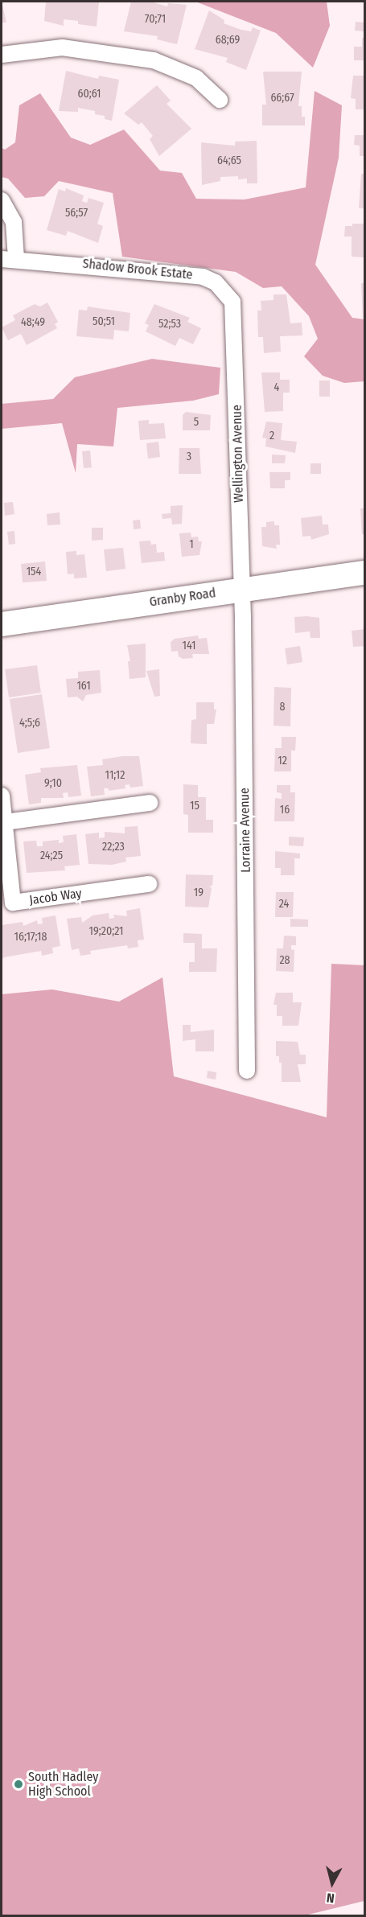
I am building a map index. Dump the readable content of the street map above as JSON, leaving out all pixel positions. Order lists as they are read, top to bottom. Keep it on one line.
{"streets":{"main road":["Granby Road"],"street":["Shadow Brook Estate","Wellington Avenue","Lorraine Avenue","Jacob Way"]},"crossings":[["Shadow Brook Estate","Wellington Avenue"],["Wellington Avenue","Granby Road"],["Wellington Avenue","Lorraine Avenue"],["Granby Road","Lorraine Avenue"]],"places":["South Hadley High School"],"house_numbers":["70;71","68;69","60;61","66;67","64;65","56;57","50;51","48;49","52;53","4","5","2","3","1","154","141","161","8","4;5;6","12","11;12","9;10","15","16","22;23","24;25","19","24","19;20;21","16;17;18","28"],"north":"bottom"}
